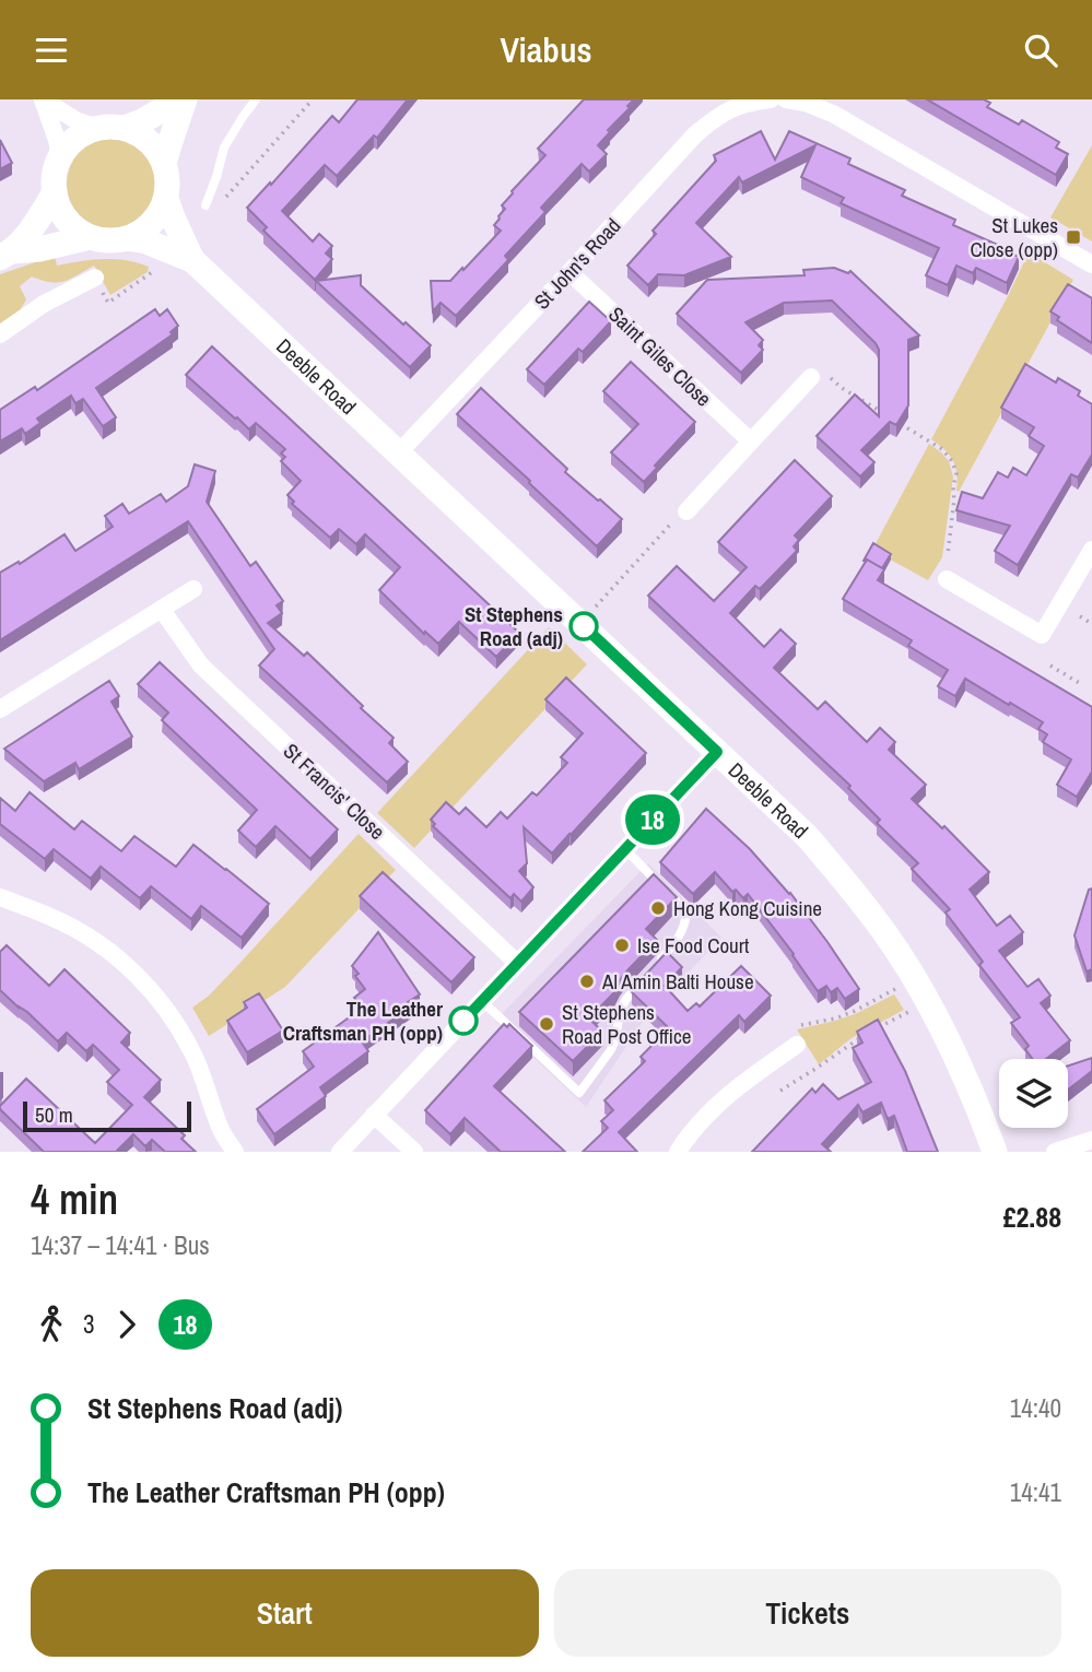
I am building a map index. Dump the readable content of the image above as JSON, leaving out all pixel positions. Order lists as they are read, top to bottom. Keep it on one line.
{"streets":{"street":["St John's Road","Saint Giles Close","Deeble Road","St Francis' Close"]},"crossings":[["St John's Road","Saint Giles Close"],["St John's Road","Deeble Road"]],"places":{"transit":["St Lukes Close (opp)"],"other":["St Stephens Road (adj)","Hong Kong Cuisine","Ise Food Court","Al Amin Balti House","The Leather Craftsman PH (opp)","St Stephens Road Post Office"]},"lines":["bus line 18"],"scale_bar":"50 m","page":{"header":"Viabus","on_map":"18","scale":"50 m","heading":["4 min","14:37 – 14:41 · Bus","£2.88"],"legs":["3","18"],"list":[{"name":"St Stephens Road (adj)","value":"14:40"},{"name":"The Leather Craftsman PH (opp)","value":"14:41"}],"buttons":["Start","Tickets"]}}
